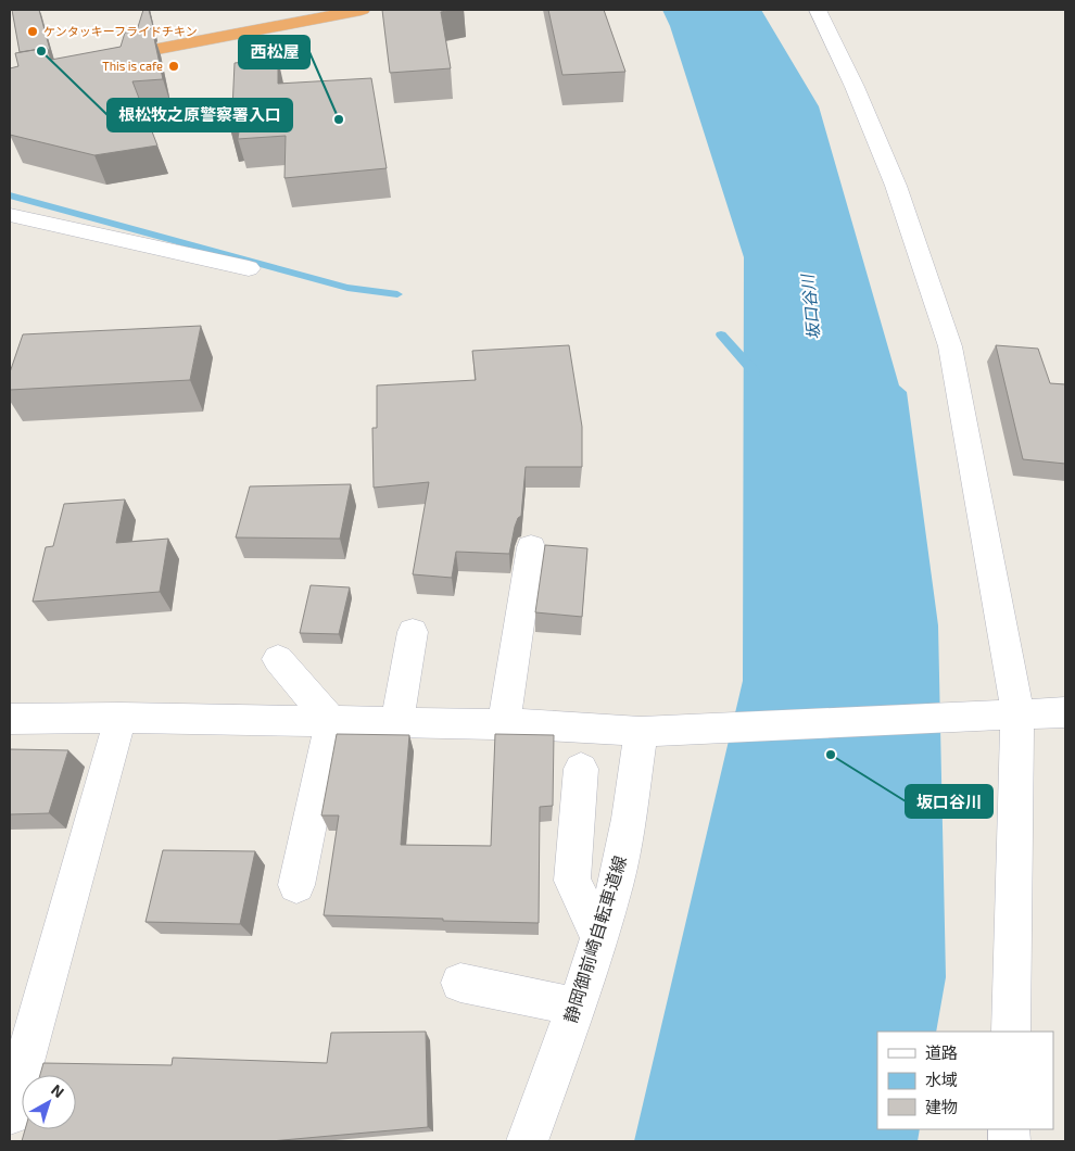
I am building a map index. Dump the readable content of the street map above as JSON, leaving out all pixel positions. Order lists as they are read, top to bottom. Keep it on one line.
{"streets":{"street":["静岡御前崎自転車道線"]},"water":["坂口谷川"],"places":["ケンタッキーフライドチキン","根松牧之原警察署入口","This is cafe","西松屋","坂口谷川"],"legend":["道路","水域","建物"],"north":"top right"}
